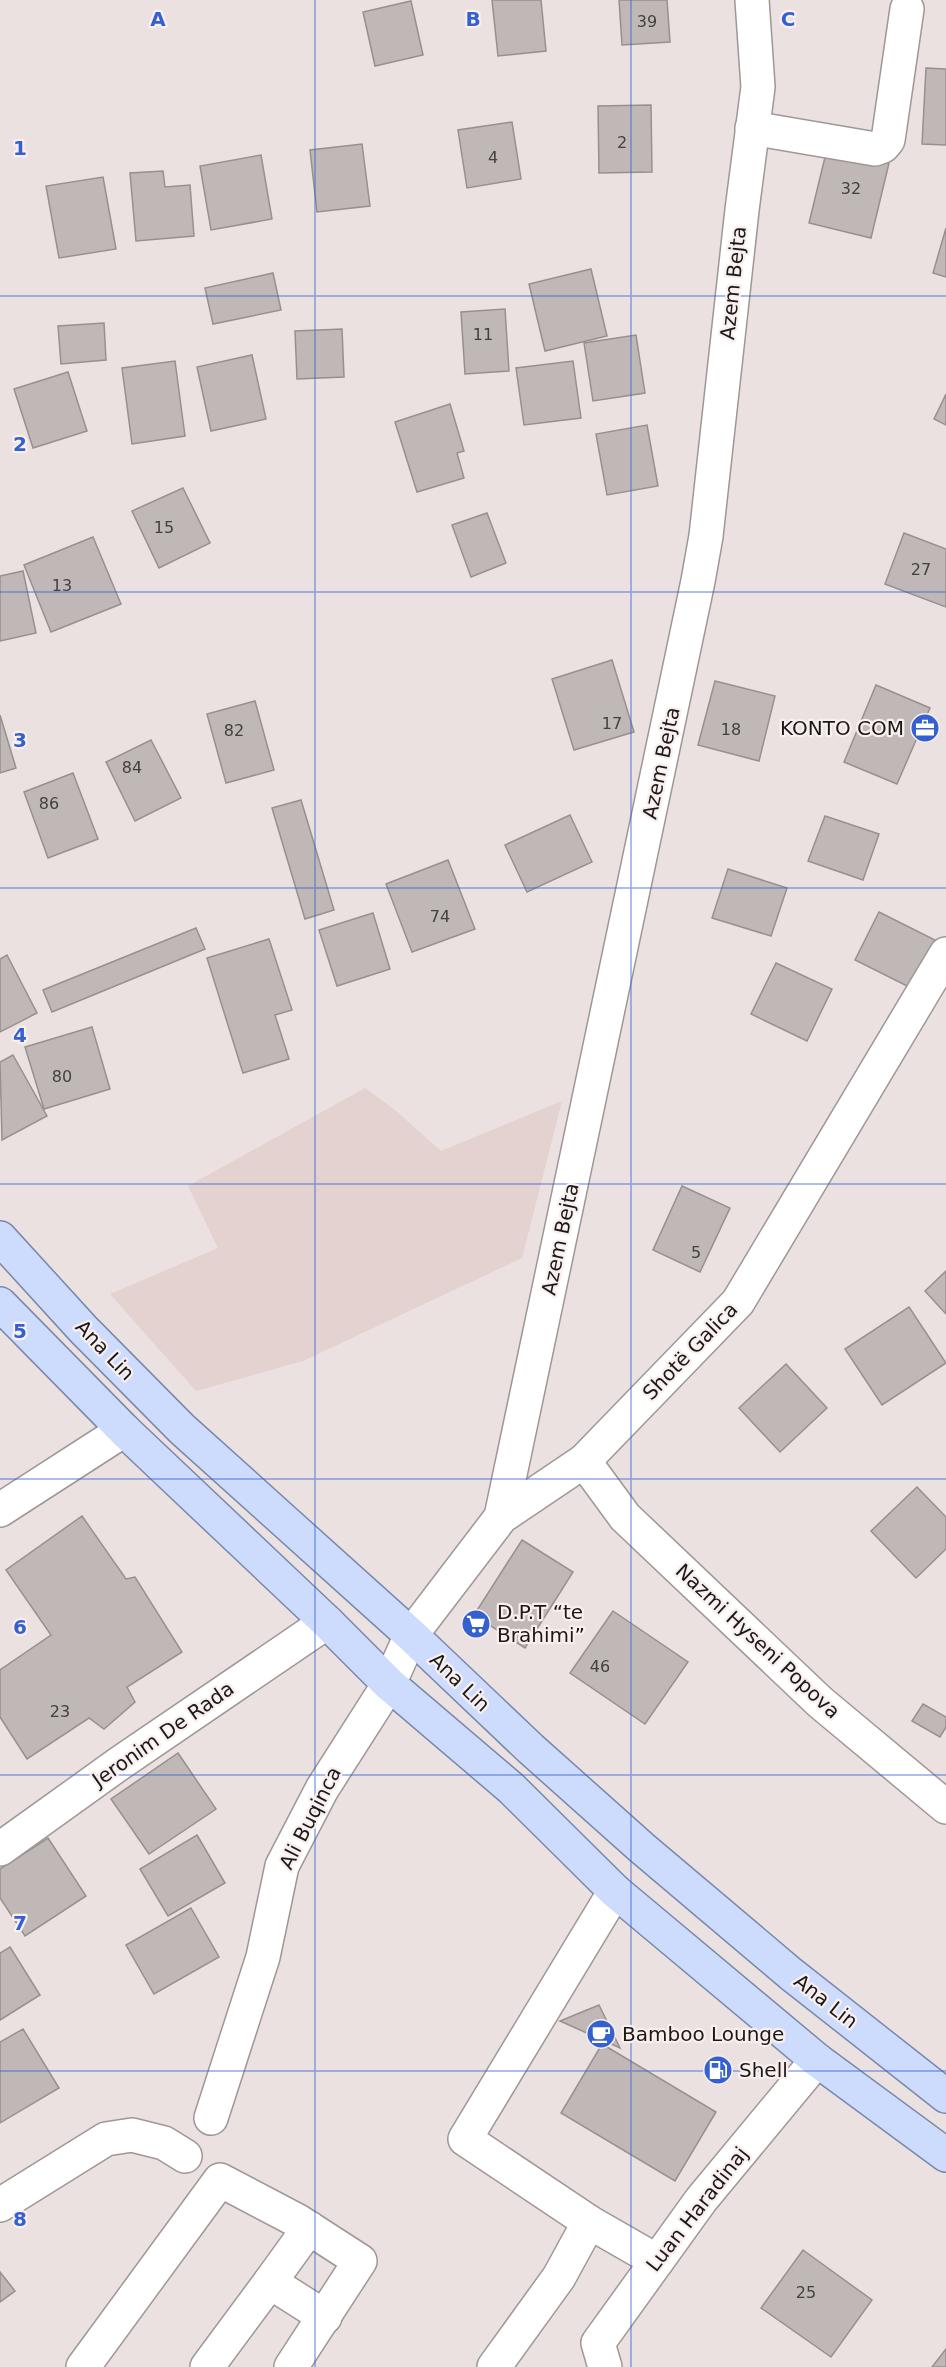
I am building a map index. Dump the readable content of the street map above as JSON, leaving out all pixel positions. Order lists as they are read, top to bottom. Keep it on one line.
{"streets":{"main road":["Ana Lin"],"street":["Azem Bejta","Shotë Galica","Nazmi Hyseni Popova","Jeronim De Rada","Ali Buqinca","Luan Haradinaj"]},"crossings":[["Azem Bejta","Shotë Galica"],["Ana Lin","Shotë Galica"],["Ana Lin","Ali Buqinca"],["Shotë Galica","Nazmi Hyseni Popova"],["Shotë Galica","Ali Buqinca"]],"places":{"office":["KONTO COM"],"supermarket":["D.P.T “te Brahimi”"],"cafe":["Bamboo Lounge"],"fuel station":["Shell"]},"house_numbers":["39","2","4","32","11","15","27","13","17","18","82","84","86","74","80","5","46","23","25"],"grid":{"columns":["A","B","C"],"rows":["1","2","3","4","5","6","7","8"]}}
